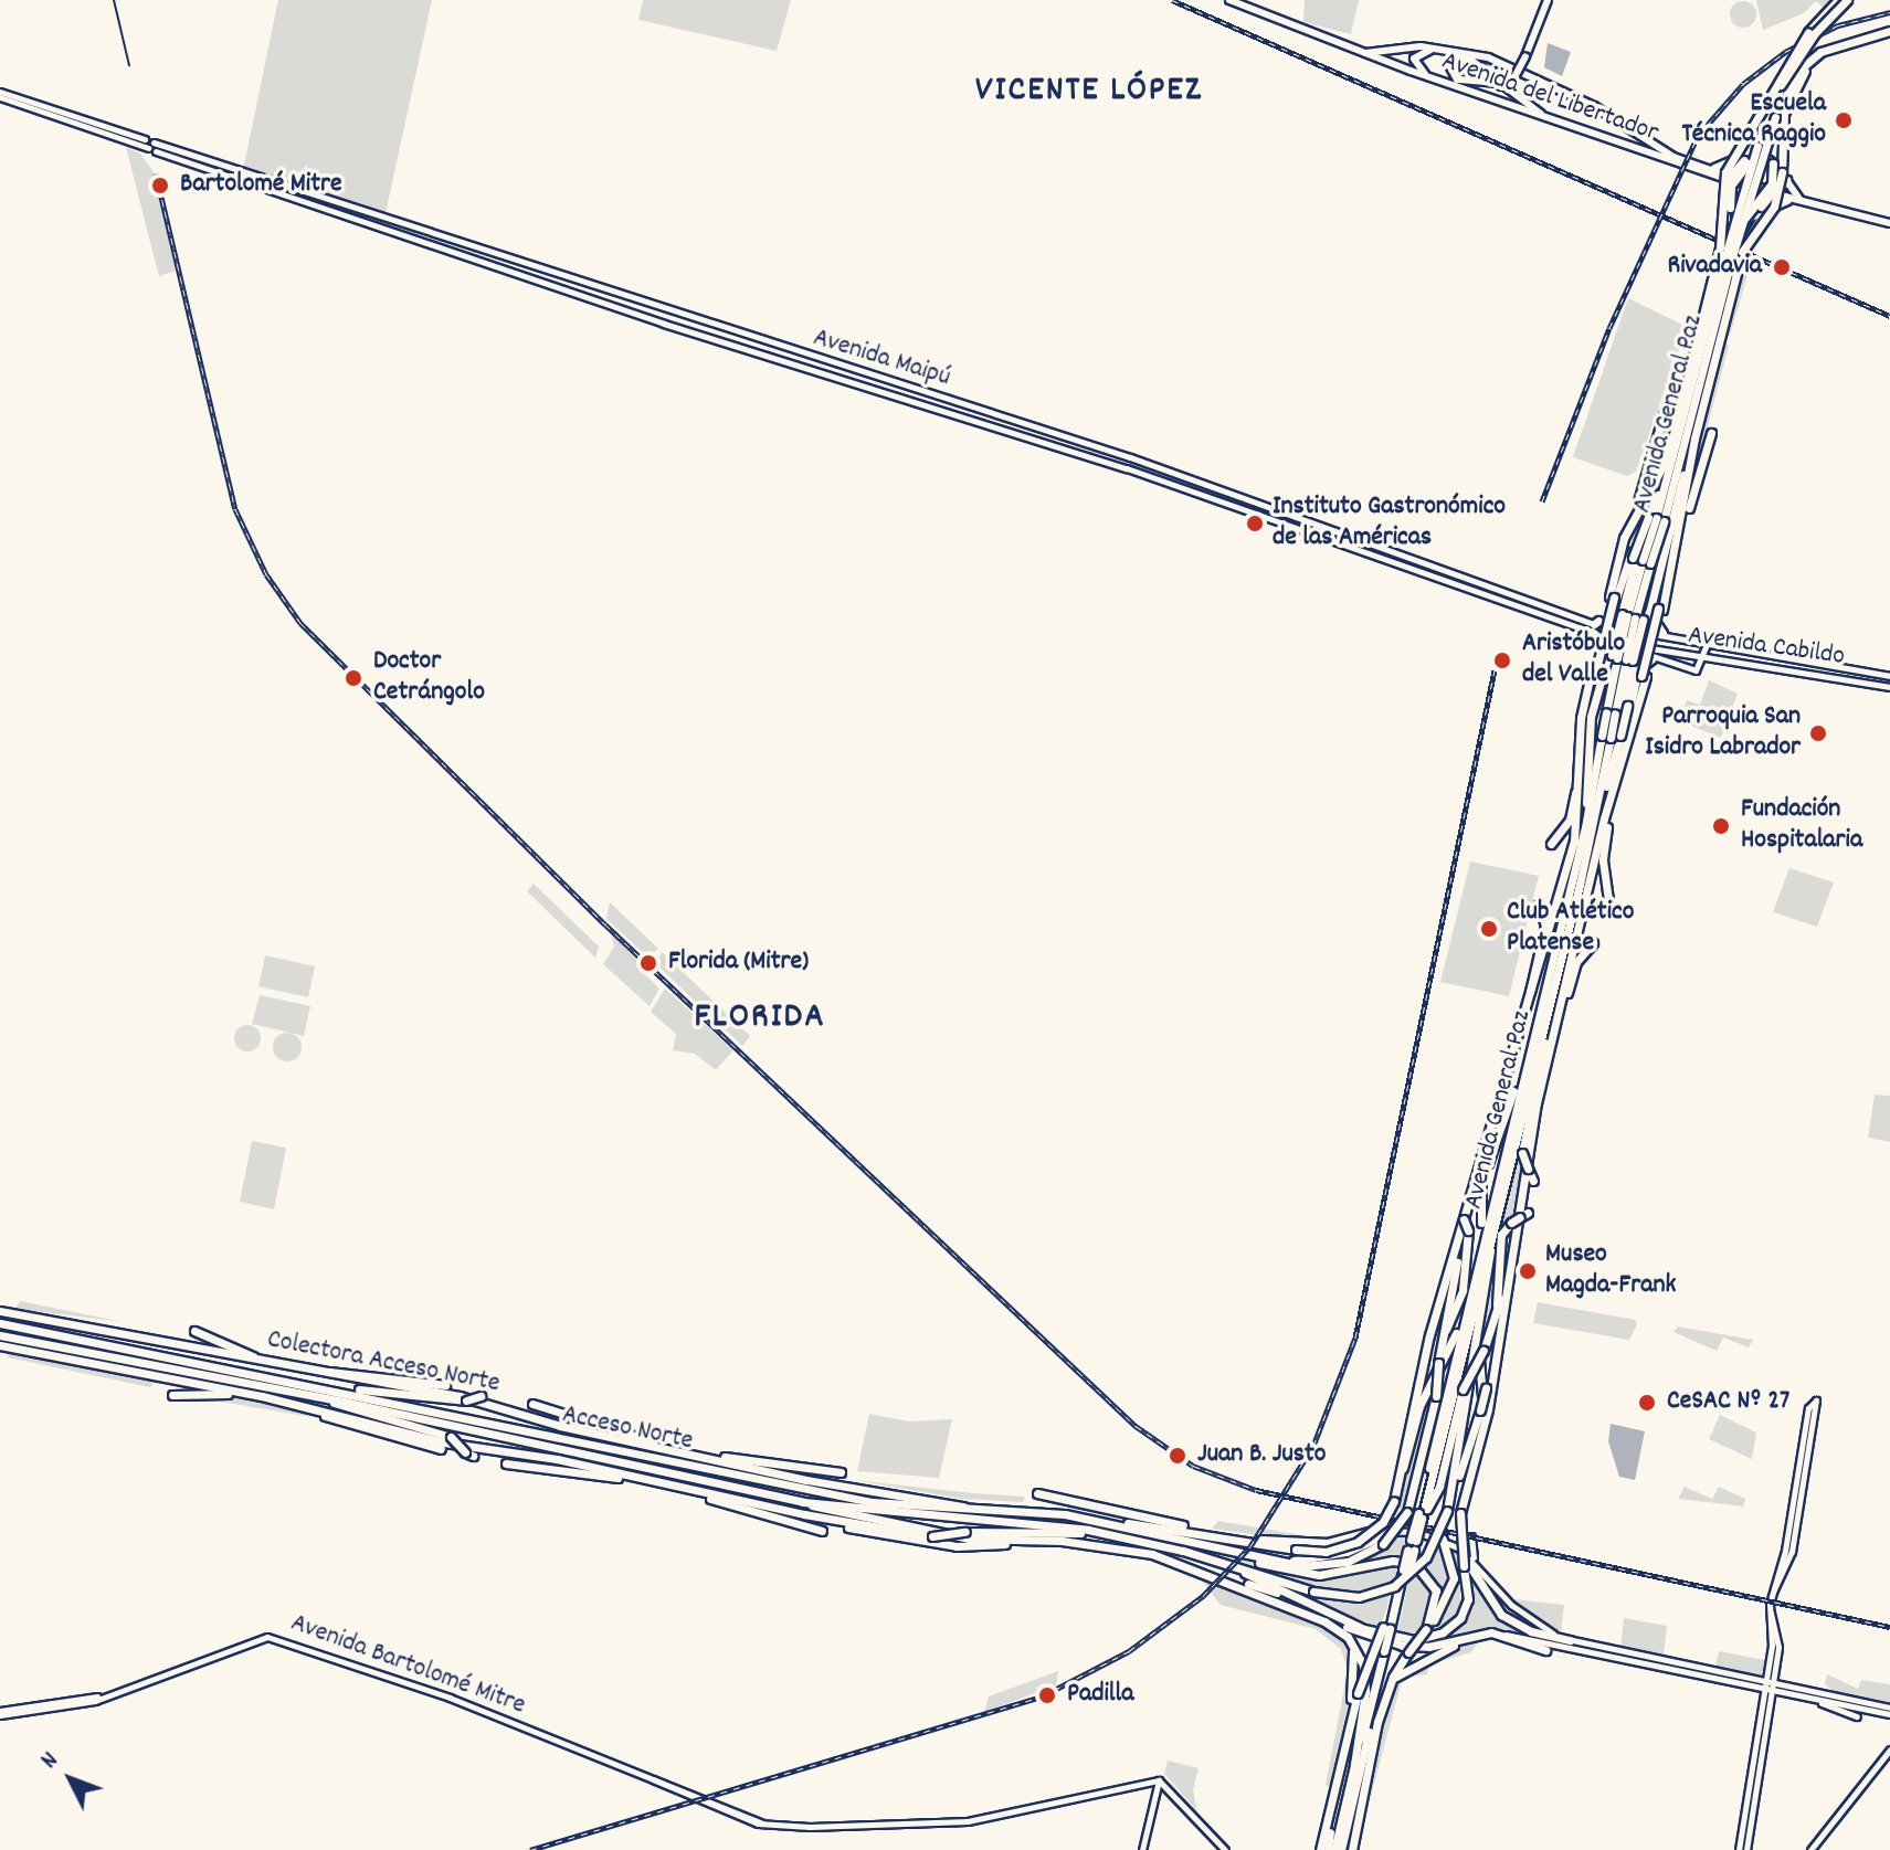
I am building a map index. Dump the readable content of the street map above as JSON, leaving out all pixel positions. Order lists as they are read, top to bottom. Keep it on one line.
{"streets":{"highway":["Avenida General Paz","Colectora Acceso Norte","Acceso Norte"],"main road":["Avenida del Libertador","Avenida Maipú","Avenida Cabildo","Avenida Bartolomé Mitre"]},"crossings":[["Avenida General Paz","Avenida Cabildo"],["Colectora Acceso Norte","Acceso Norte"]],"districts":["VICENTE LÓPEZ","FLORIDA"],"places":["Escuela Técnica Raggio","Bartolomé Mitre","Rivadavia","Instituto Gastronómico de las Américas","Aristóbulo del Valle","Doctor Cetrángolo","Parroquia San Isidro Labrador","Fundación Hospitalaria","Club Atlético Platense","Florida (Mitre)","Museo Magda-Frank","CeSAC Nº 27","Juan B. Justo","Padilla"],"north":"top left"}
